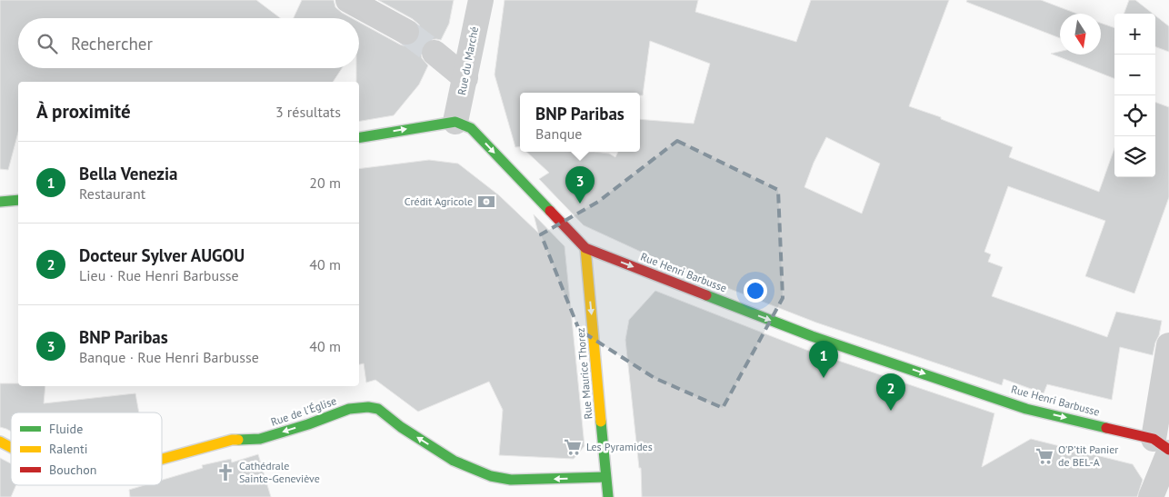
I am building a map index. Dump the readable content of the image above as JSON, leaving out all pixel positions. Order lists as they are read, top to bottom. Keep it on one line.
{"streets":{"street":["Rue du Marché","Rue Henri Barbusse","Rue Maurice Thorez","Rue de l'Église"]},"crossings":[["Rue du Marché","Rue Henri Barbusse"],["Rue Henri Barbusse","Rue Maurice Thorez"],["Rue Maurice Thorez","Rue de l'Église"]],"one_way":["Rue Henri Barbusse","Rue Maurice Thorez","Rue de l'Église"],"places":{"bank":["Crédit Agricole"],"supermarket":["Les Pyramides","O'P'tit Panier de BEL-A"],"church":["Cathédrale Sainte-Geneviève"]},"legend":["Fluide","Ralenti","Bouchon"],"north":"bottom","page":{"map_buttons":["+","−"],"search":"Rechercher","heading":["À proximité","3 résultats"],"popup":["BNP Paribas","Banque"],"list":[{"mark":"1","name":"Bella Venezia","note":"Restaurant","value":"20 m"},{"mark":"2","name":"Docteur Sylver AUGOU","note":"Lieu · Rue Henri Barbusse","value":"40 m"},{"mark":"3","name":"BNP Paribas","note":"Banque · Rue Henri Barbusse","value":"40 m"}],"pins":["3","1","2"]}}
